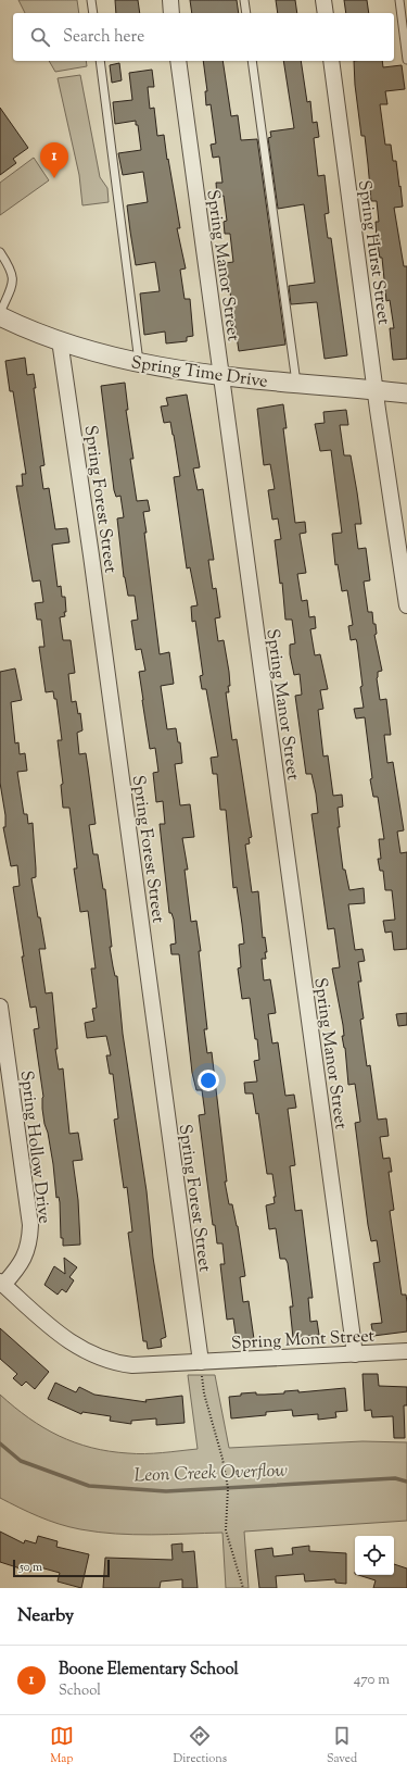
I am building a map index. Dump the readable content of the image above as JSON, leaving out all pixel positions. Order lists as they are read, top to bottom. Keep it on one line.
{"streets":{"street":["Spring Hurst Street","Spring Manor Street","Spring Time Drive","Spring Forest Street","Spring Hollow Drive","Spring Mont Street"]},"crossings":[["Spring Hurst Street","Spring Time Drive"],["Spring Manor Street","Spring Time Drive"],["Spring Manor Street","Spring Mont Street"],["Spring Time Drive","Spring Forest Street"],["Spring Forest Street","Spring Mont Street"],["Spring Hollow Drive","Spring Mont Street"]],"water":["Leon Creek Overflow"],"scale_bar":"50 m","page":{"search":"Search here","pins":"1","scale":"50 m","heading":"Nearby","list":[{"mark":"1","name":"Boone Elementary School","note":"School","value":"470 m"}],"nav":["Map","Directions","Saved"]}}
